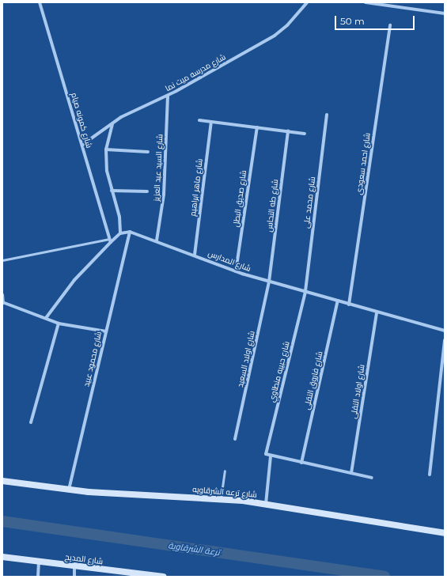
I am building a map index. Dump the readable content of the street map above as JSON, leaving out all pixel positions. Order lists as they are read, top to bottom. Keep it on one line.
{"streets":{"street":["شارع مدرسه ميت نما","شارع كمونه صيام","شارع احمد سعودى","شارع السيد عبد العزيز","شارع ماهر ابراهيم","شارع صديق البطل","شارع محمد على","شارع طه النحاس","شارع المدارس","شارع محمود عبيد","شارع اولاد السعيد","شارع حبيبه منطاوي","شارع فاروق النقلى","شارع اولاد النقلى","شارع ترعه الشرقاويه","شارع المديح"]},"crossings":[["شارع مدرسه ميت نما","شارع كمونه صيام"],["شارع مدرسه ميت نما","شارع السيد عبد العزيز"],["شارع احمد سعودى","شارع المدارس"],["شارع السيد عبد العزيز","شارع المدارس"],["شارع ماهر ابراهيم","شارع المدارس"],["شارع صديق البطل","شارع المدارس"],["شارع محمد على","شارع المدارس"],["شارع محمد على","شارع حبيبه منطاوي"],["شارع طه النحاس","شارع المدارس"],["شارع طه النحاس","شارع اولاد السعيد"],["شارع المدارس","شارع محمود عبيد"],["شارع المدارس","شارع اولاد السعيد"],["شارع المدارس","شارع حبيبه منطاوي"],["شارع المدارس","شارع فاروق النقلى"],["شارع المدارس","شارع اولاد النقلى"],["شارع محمود عبيد","شارع ترعه الشرقاويه"]],"water":["ترعة الشرقاوية"],"scale_bar":"50 m"}
